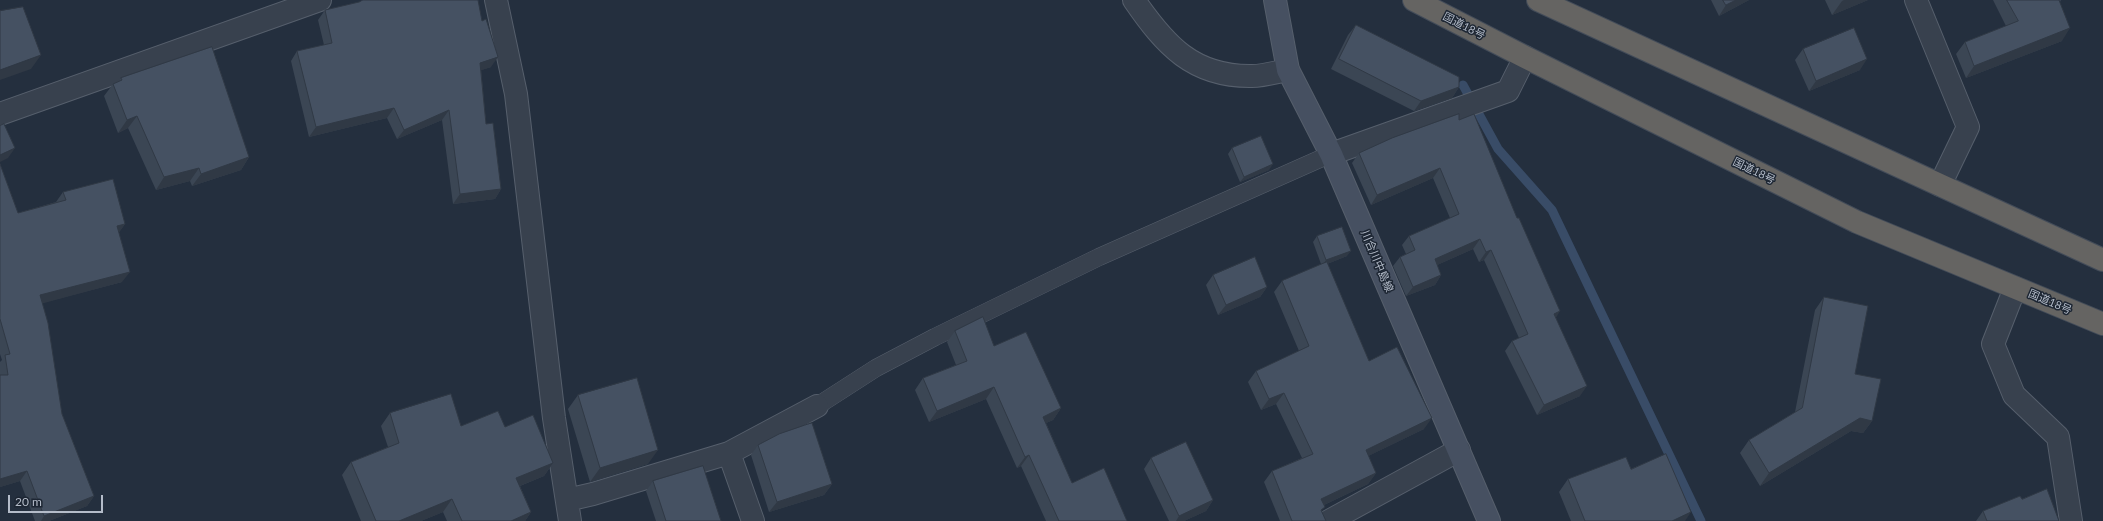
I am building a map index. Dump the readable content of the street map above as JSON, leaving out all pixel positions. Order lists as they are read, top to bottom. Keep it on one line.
{"streets":{"highway":["国道18号"],"main road":["川合川中島線"]},"scale_bar":"20 m"}
